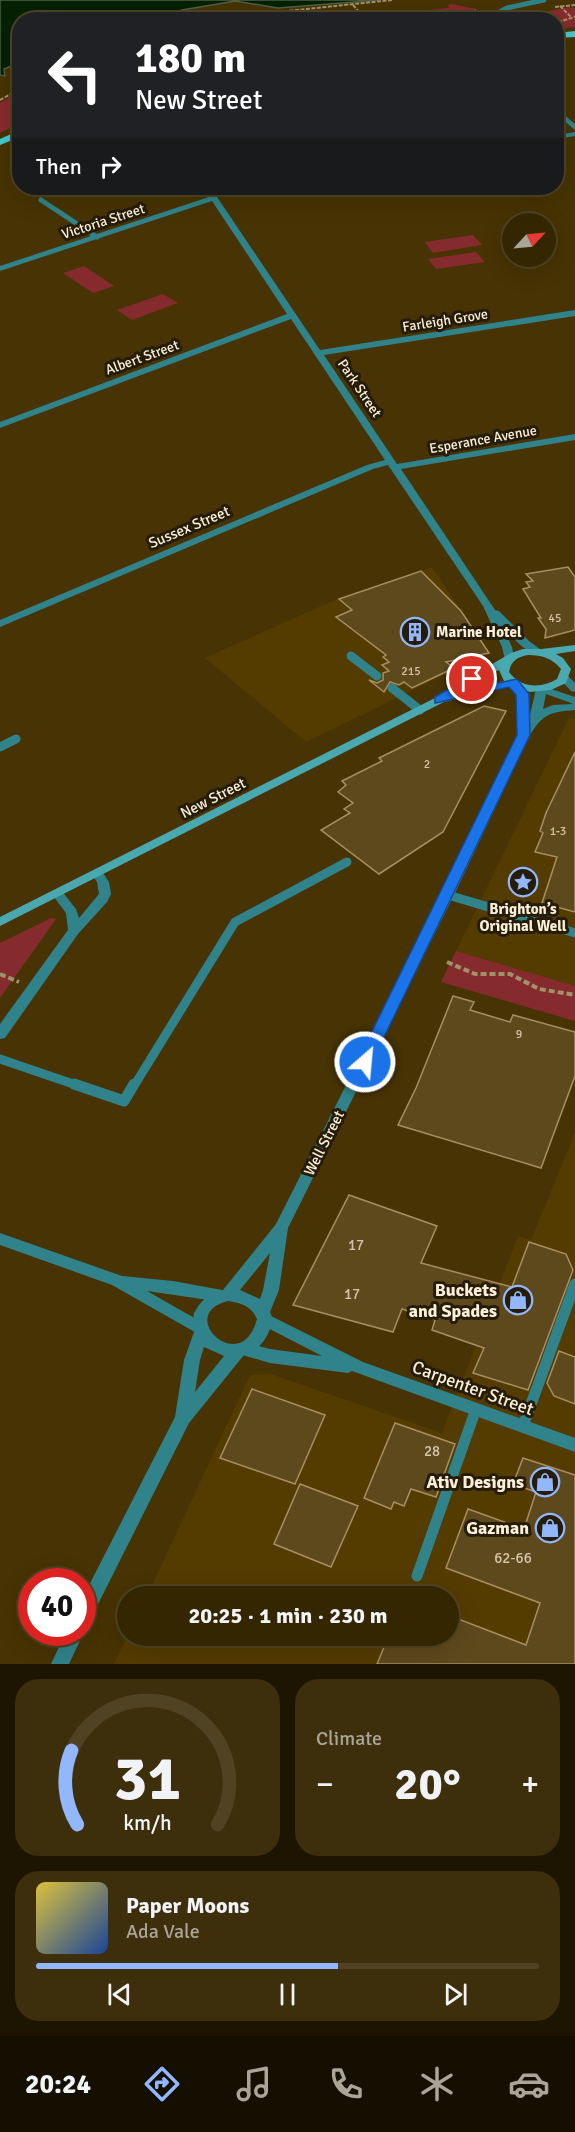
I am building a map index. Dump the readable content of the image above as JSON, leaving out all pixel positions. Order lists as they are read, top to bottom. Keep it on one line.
{"streets":{"main road":["New Street"],"street":["Victoria Street","Farleigh Grove","Albert Street","Park Street","Esperance Avenue","Sussex Street","Well Street","Carpenter Street"]},"crossings":[["Victoria Street","Park Street"],["Farleigh Grove","Park Street"],["Albert Street","Park Street"],["Park Street","Esperance Avenue"],["Park Street","Sussex Street"],["Park Street","New Street"],["Esperance Avenue","Sussex Street"],["New Street","Well Street"],["Well Street","Carpenter Street"]],"places":{"building":["Marine Hotel"],"place":["Brighton’s Original Well"],"shop":["Buckets and Spades","Ativ Designs","Gazman"]},"house_numbers":["45","215","2","1-3","9","17","17","28","62-66"],"north":"top right","page":{"turn":["180 m","New Street"],"then":"Then","limit":"40","trip":"20:25 · 1 min · 230 m","tile":"Climate","heat":["−","20°","+"],"song":["Paper Moons","Ada Vale"],"tabs":"20:24","gauge":["31","km/h"]}}
